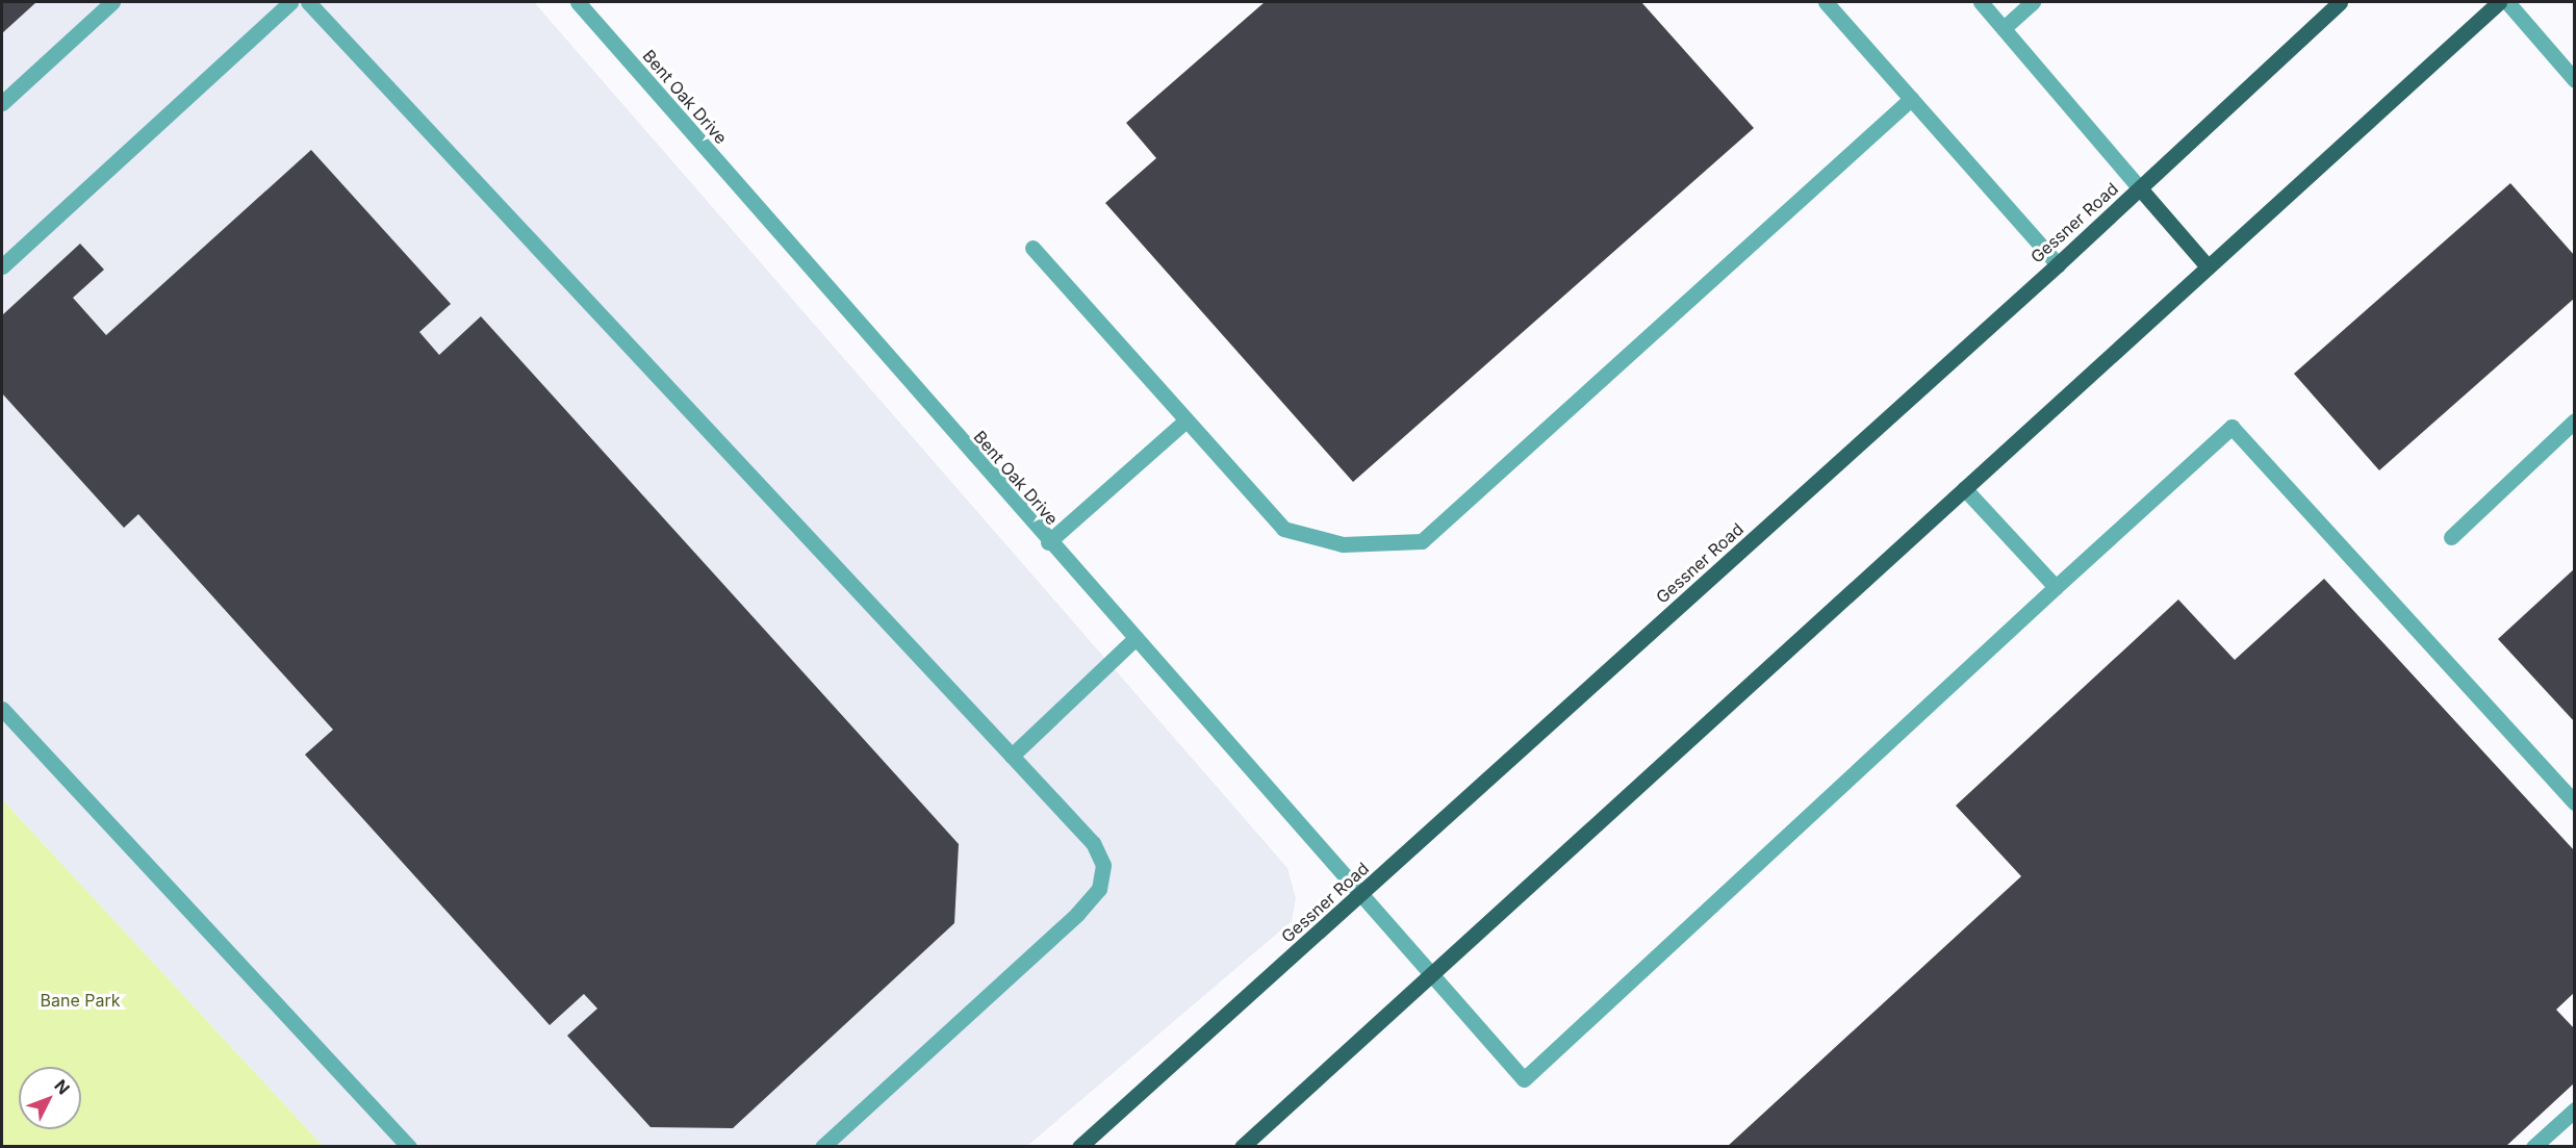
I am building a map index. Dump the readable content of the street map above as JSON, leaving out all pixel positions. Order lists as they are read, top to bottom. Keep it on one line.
{"streets":{"main road":["Gessner Road"],"street":["Bent Oak Drive"]},"crossings":[["Bent Oak Drive","Gessner Road"]],"parks":["Bane Park"],"north":"top right"}
